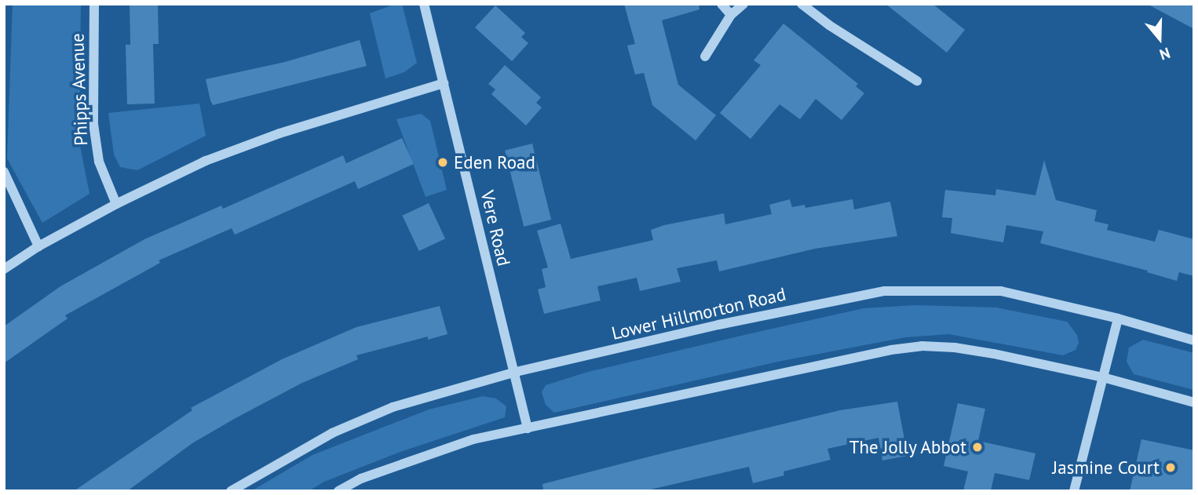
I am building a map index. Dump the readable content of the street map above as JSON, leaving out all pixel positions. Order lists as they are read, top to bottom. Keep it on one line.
{"streets":{"street":["Phipps Avenue","Vere Road","Lower Hillmorton Road"]},"crossings":[["Vere Road","Lower Hillmorton Road"]],"places":["Eden Road","The Jolly Abbot","Jasmine Court"],"north":"bottom"}
